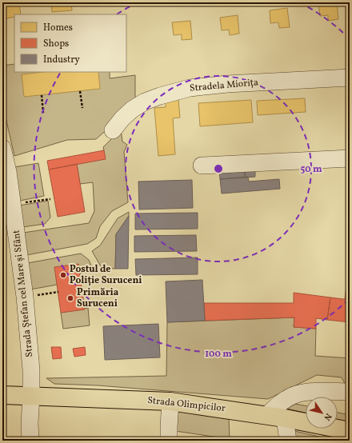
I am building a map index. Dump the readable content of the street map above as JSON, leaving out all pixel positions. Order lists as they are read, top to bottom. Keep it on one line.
{"streets":{"main road":["Strada Olimpicilor"],"street":["Stradela Miorița","Strada Ștefan cel Mare și Sfânt"]},"crossings":[["Strada Ștefan cel Mare și Sfânt","Strada Olimpicilor"]],"places":["Postul de Poliție Suruceni","Primăria Suruceni"],"legend":["Homes","Shops","Industry"],"north":"bottom right","rings":["50 m","100 m"]}
